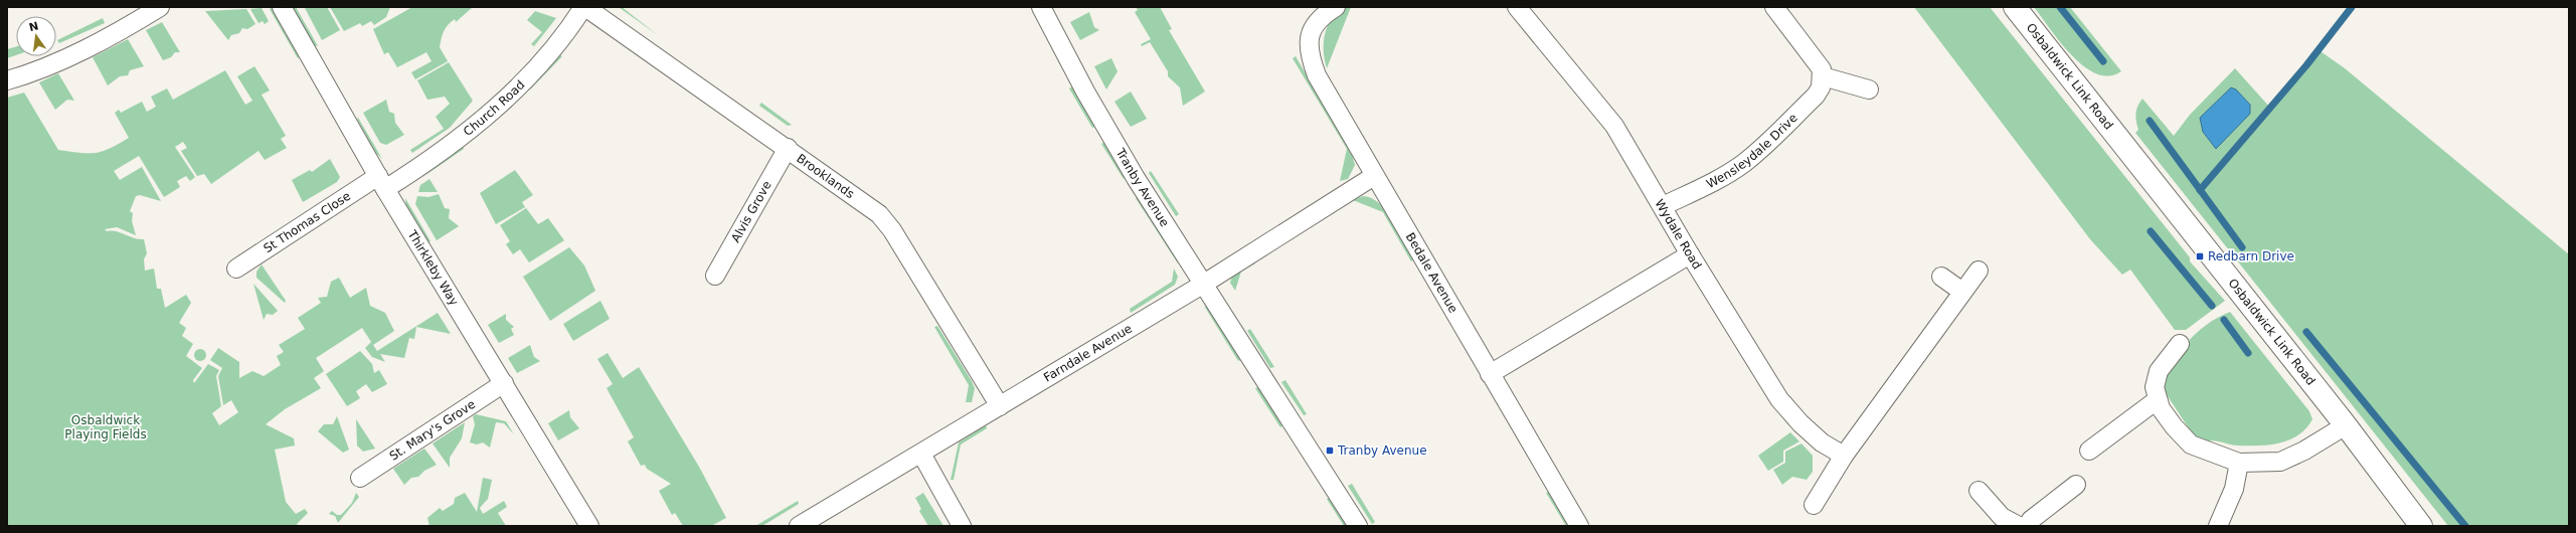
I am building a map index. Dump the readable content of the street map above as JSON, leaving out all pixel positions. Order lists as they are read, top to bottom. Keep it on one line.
{"streets":{"street":["Osbaldwick Link Road","Church Road","Wensleydale Drive","Brooklands","Tranby Avenue","Alvis Grove","St Thomas Close","Wydale Road","Thirkleby Way","Bedale Avenue","Farndale Avenue","St. Mary's Grove"]},"crossings":[["Church Road","Brooklands"],["Church Road","St Thomas Close"],["Church Road","Thirkleby Way"],["Wensleydale Drive","Wydale Road"],["Brooklands","Alvis Grove"],["Brooklands","Farndale Avenue"],["Tranby Avenue","Farndale Avenue"],["St Thomas Close","Thirkleby Way"],["Thirkleby Way","St. Mary's Grove"],["Bedale Avenue","Farndale Avenue"]],"parks":["Osbaldwick Playing Fields"],"places":{"transit":["Redbarn Drive","Tranby Avenue"]},"north":"top"}
